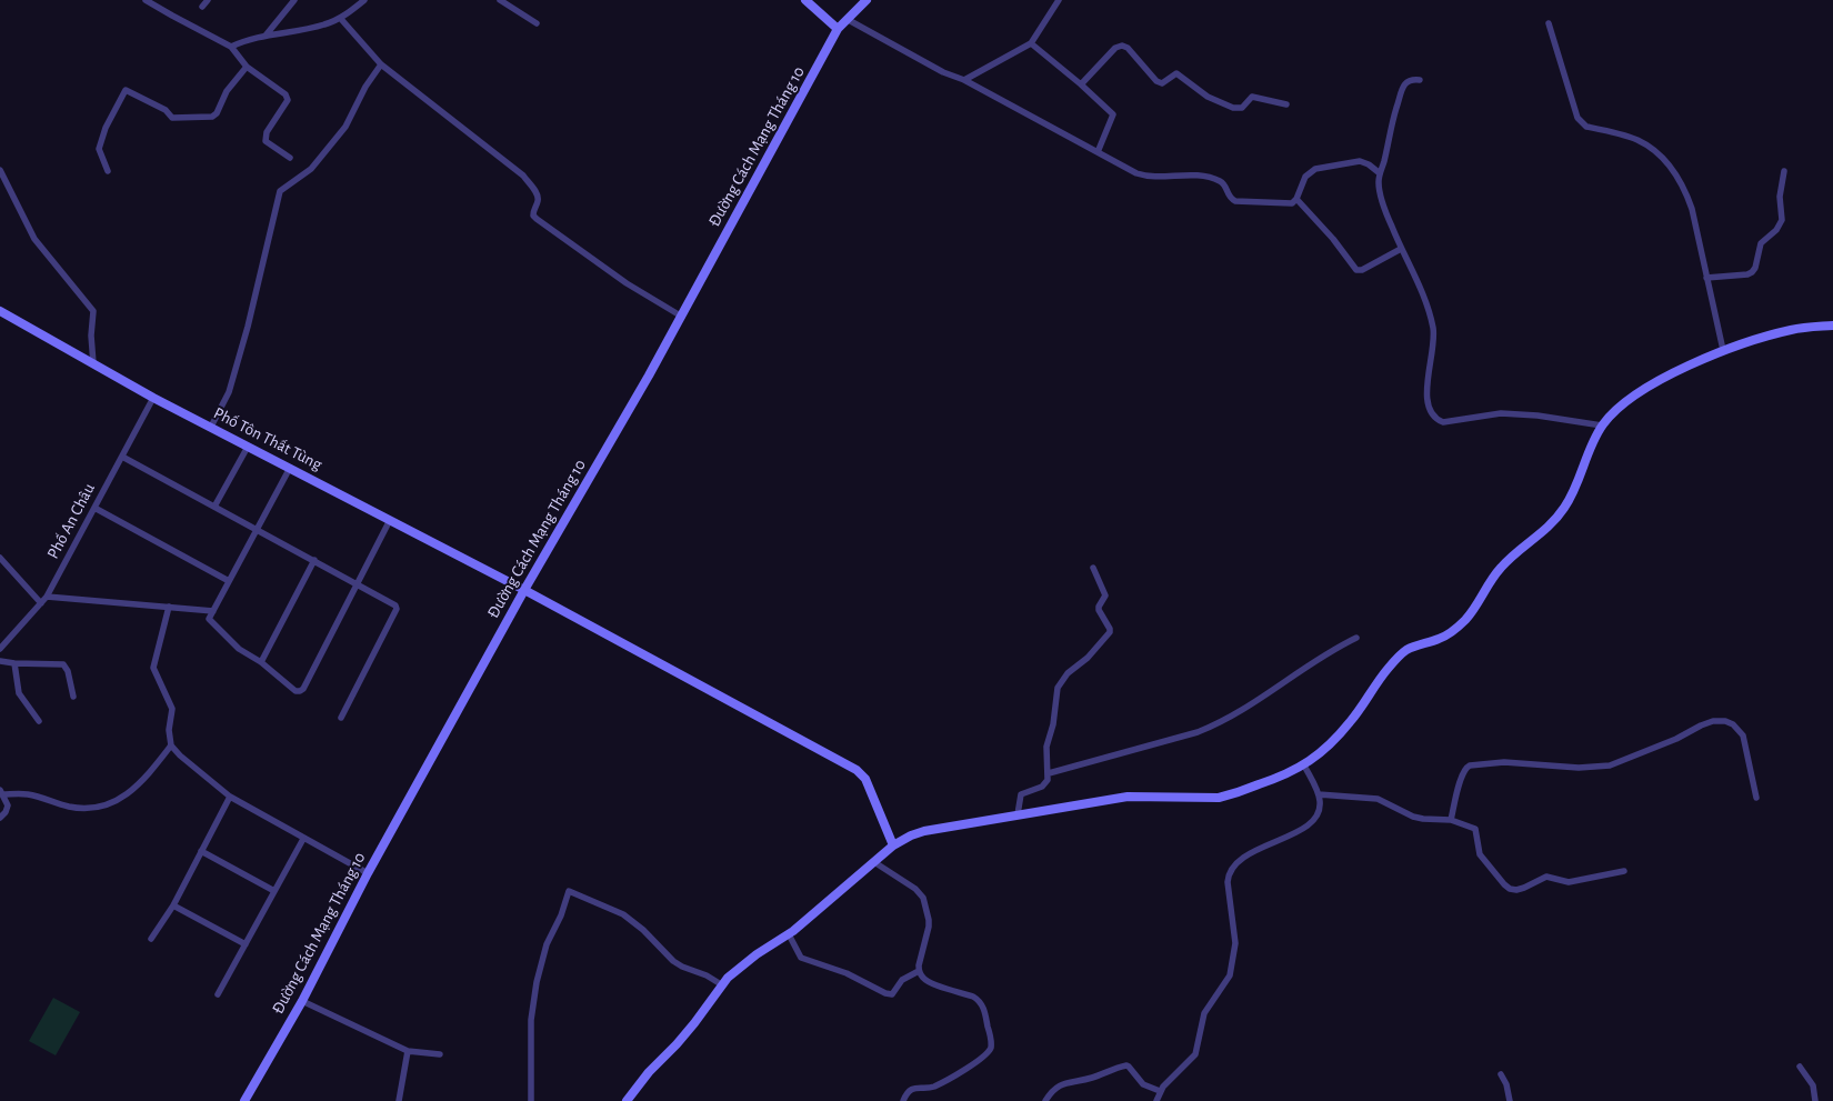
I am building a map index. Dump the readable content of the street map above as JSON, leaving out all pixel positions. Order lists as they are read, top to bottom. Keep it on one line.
{"streets":{"street":["Đường Cách Mạng Tháng 10","Phố Tôn Thất Tùng","Phố An Châu"]},"crossings":[["Đường Cách Mạng Tháng 10","Phố Tôn Thất Tùng"],["Phố Tôn Thất Tùng","Phố An Châu"]]}
